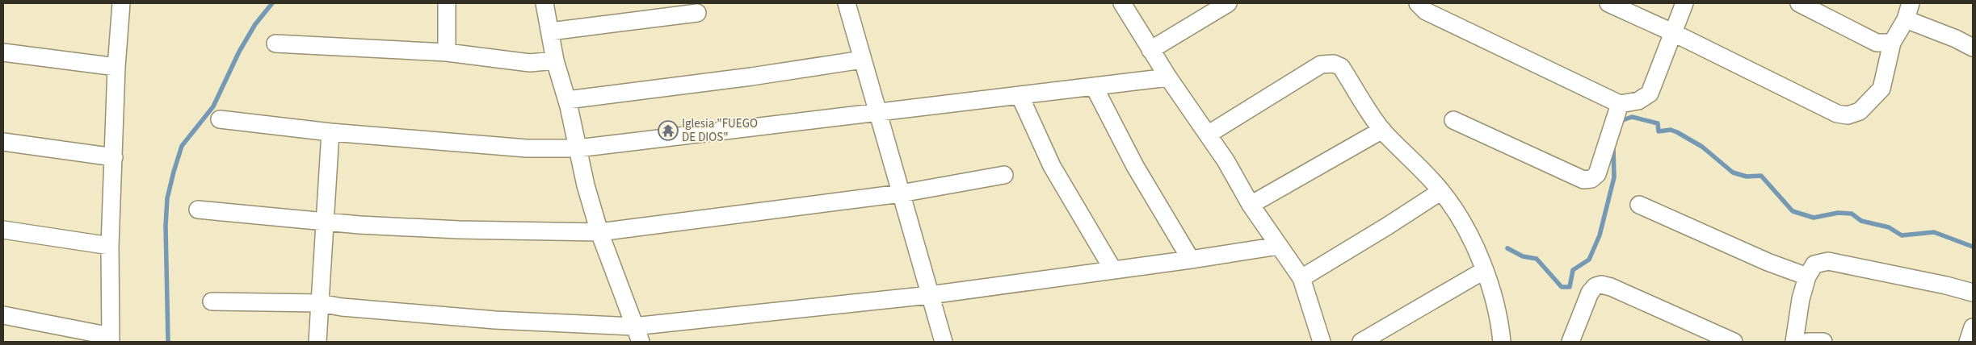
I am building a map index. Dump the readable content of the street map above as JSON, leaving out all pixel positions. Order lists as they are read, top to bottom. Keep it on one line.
{"places":{"temple":["Iglesia \"FUEGO DE DIOS\""]}}
